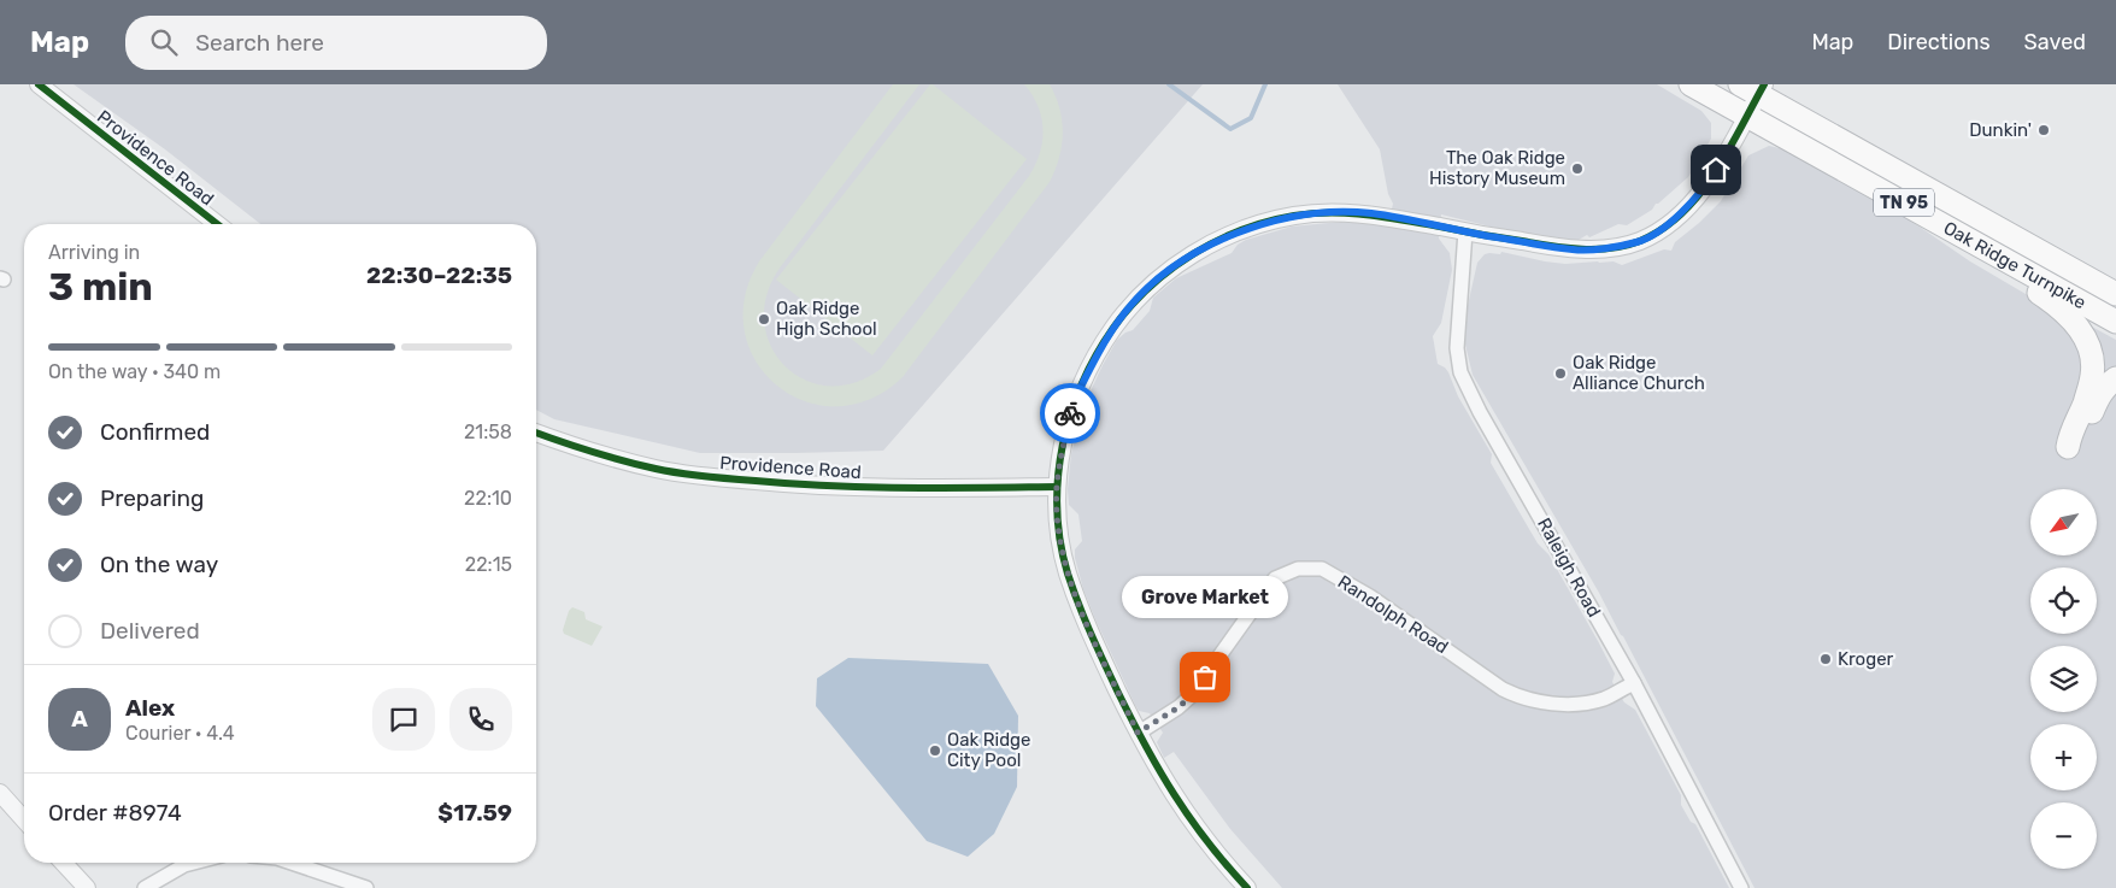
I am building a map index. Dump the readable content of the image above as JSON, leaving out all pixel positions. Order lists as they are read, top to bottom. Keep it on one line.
{"streets":{"highway":["TN 95","Oak Ridge Turnpike"],"street":["Providence Road","Raleigh Road","Randolph Road"]},"crossings":[["Raleigh Road","Randolph Road"]],"places":["Dunkin'","The Oak Ridge History Museum","Oak Ridge High School","Oak Ridge Alliance Church","Kroger","Grove Market","Oak Ridge City Pool"],"north":"bottom left","page":{"header":"Map","search":"Search here","nav":["Map","Directions","Saved"],"heading":["3 min","Arriving in","22:30–22:35"],"panel":["Alex","Courier · 4.4","Order #8974","$17.59"],"bar":"On the way · 340 m","list":[["Confirmed","21:58"],["Preparing","22:10"],["On the way","22:15"],"Delivered"],"map_buttons":["+","−"],"bubble":"Grove Market","round":"A"}}
